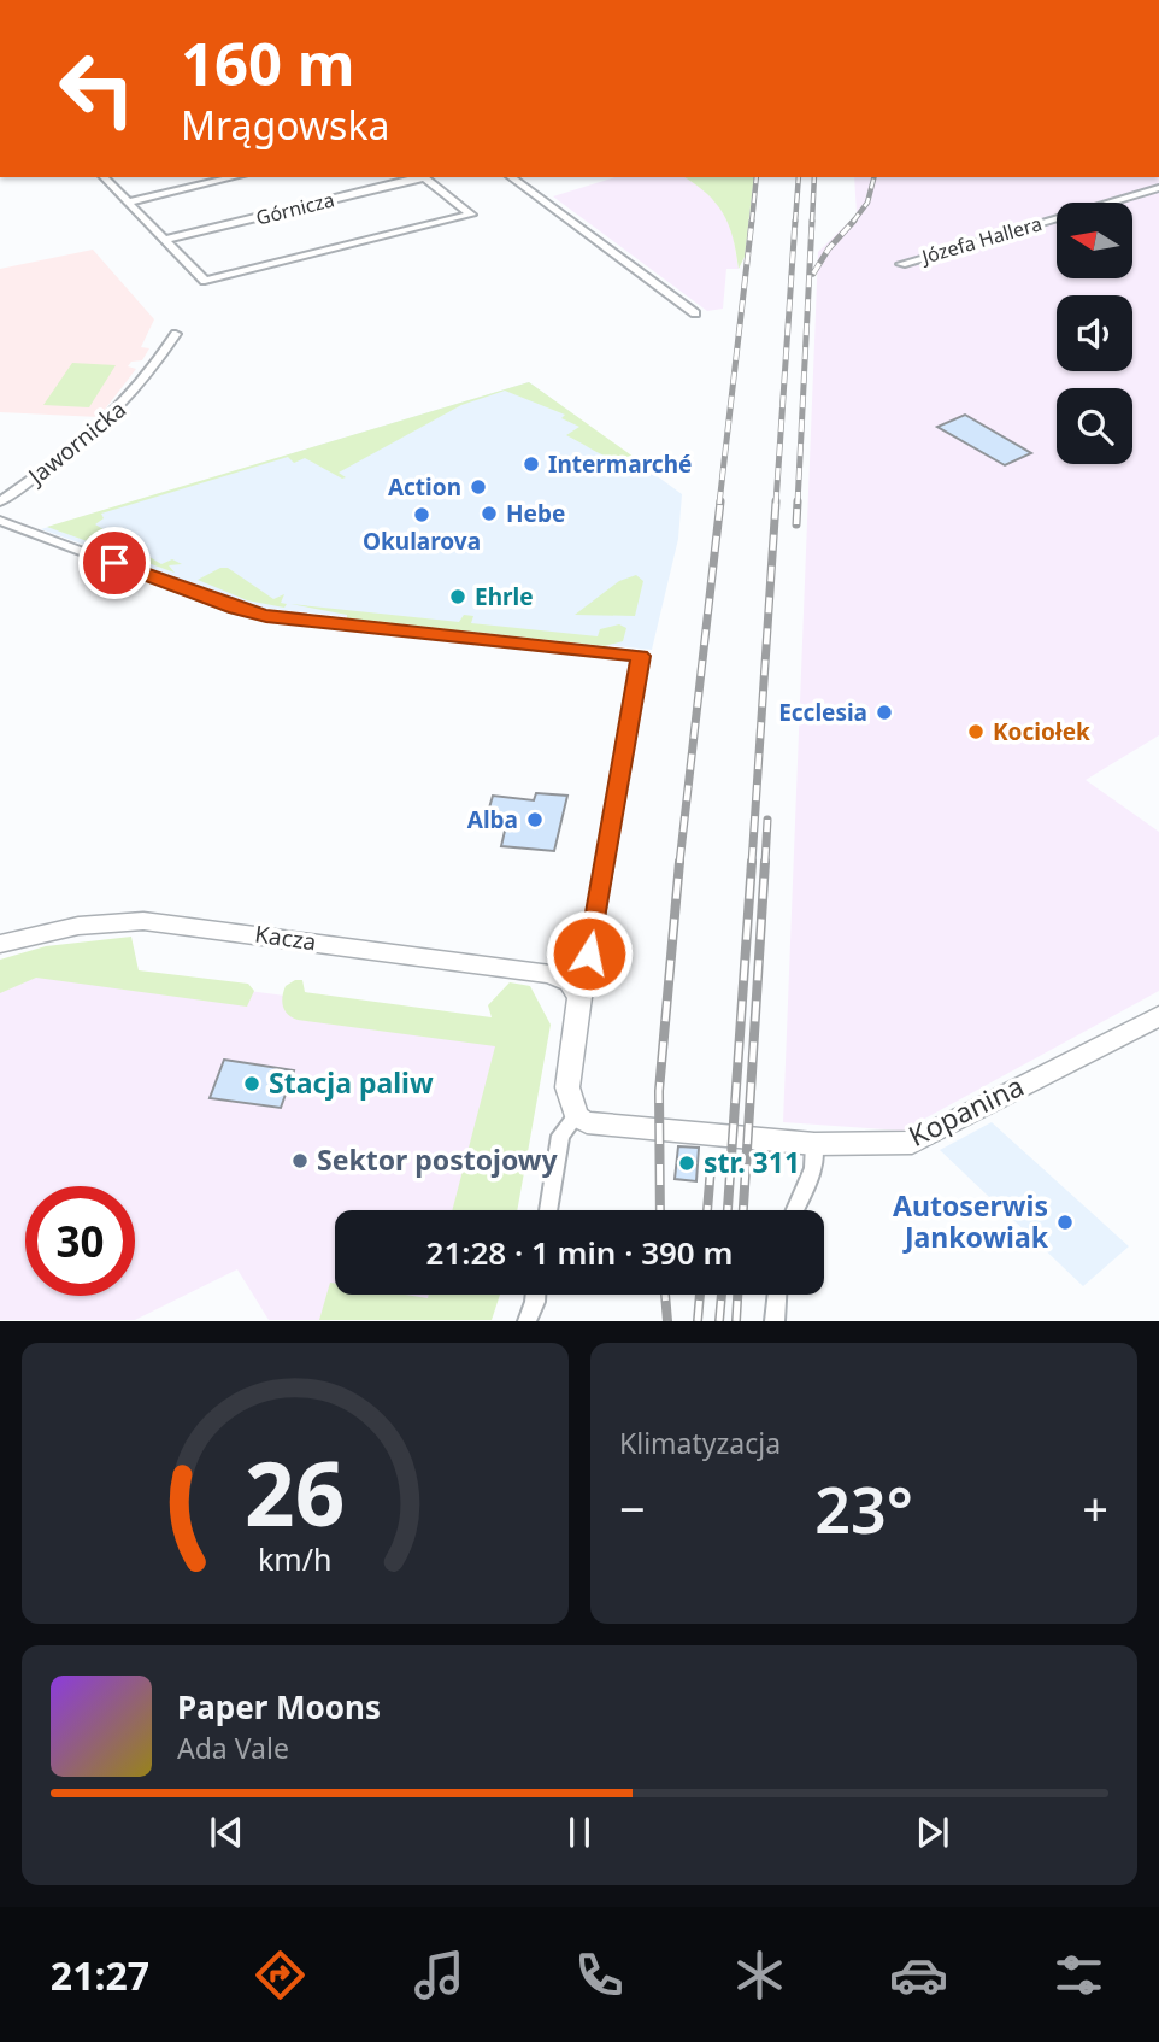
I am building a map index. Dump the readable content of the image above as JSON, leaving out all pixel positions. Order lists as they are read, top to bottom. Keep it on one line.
{"streets":{"street":["Górnicza","Józefa Hallera","Jawornicka","Kacza","Kopanina"]},"places":["Intermarché","Action","Hebe","Okularova","Ehrle","Ecclesia","Kociołek","Alba","Stacja paliw","Sektor postojowy","str. 311","Autoserwis Jankowiak"],"north":"left","page":{"turn":["160 m","Mrągowska"],"limit":"30","trip":"21:28 · 1 min · 390 m","tile":"Klimatyzacja","heat":["−","23°","+"],"song":["Paper Moons","Ada Vale"],"tabs":"21:27","gauge":["26","km/h"]}}
